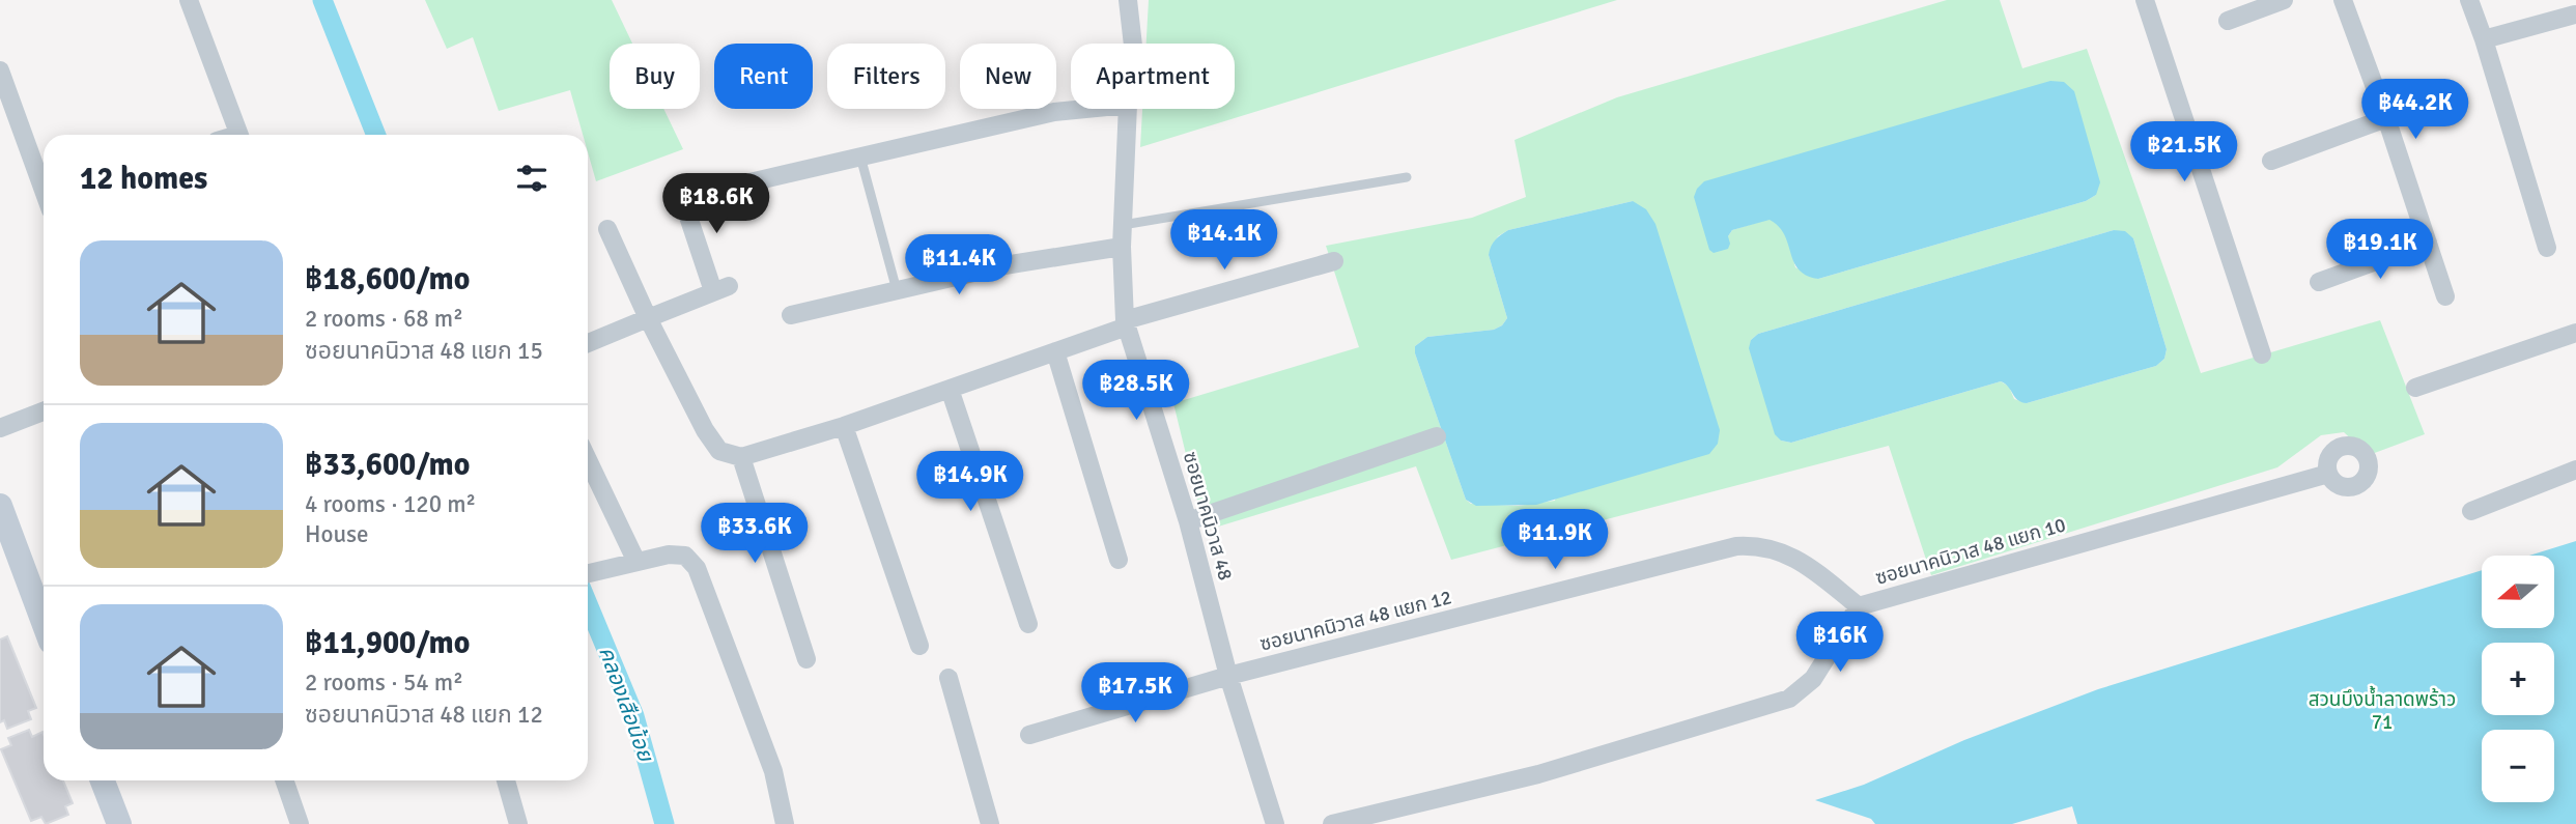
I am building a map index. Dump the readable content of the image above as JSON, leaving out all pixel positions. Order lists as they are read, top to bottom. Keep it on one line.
{"streets":{"street":["ซอยนาคนิวาส 48","ซอยนาคนิวาส 48 แยก 10","ซอยนาคนิวาส 48 แยก 12"]},"crossings":[["ซอยนาคนิวาส 48","ซอยนาคนิวาส 48 แยก 12"],["ซอยนาคนิวาส 48 แยก 10","ซอยนาคนิวาส 48 แยก 12"]],"water":["คลองเสือน้อย"],"parks":["สวนบึงน้ำลาดพร้าว 71"],"north":"left","page":{"chip":["Buy","Rent","Filters","New","Apartment"],"price":["฿44.2K","฿21.5K","฿18.6K","฿14.1K","฿19.1K","฿11.4K","฿28.5K","฿14.9K","฿33.6K","฿11.9K","฿16K","฿17.5K"],"heading":"12 homes","list":[{"name":"฿18,600/mo","note":"2 rooms · 68 m² · ซอยนาคนิวาส 48 แยก 15"},{"name":"฿33,600/mo","note":"4 rooms · 120 m² · House"},{"name":"฿11,900/mo","note":"2 rooms · 54 m² · ซอยนาคนิวาส 48 แยก 12"}],"map_buttons":["+","−"]}}
